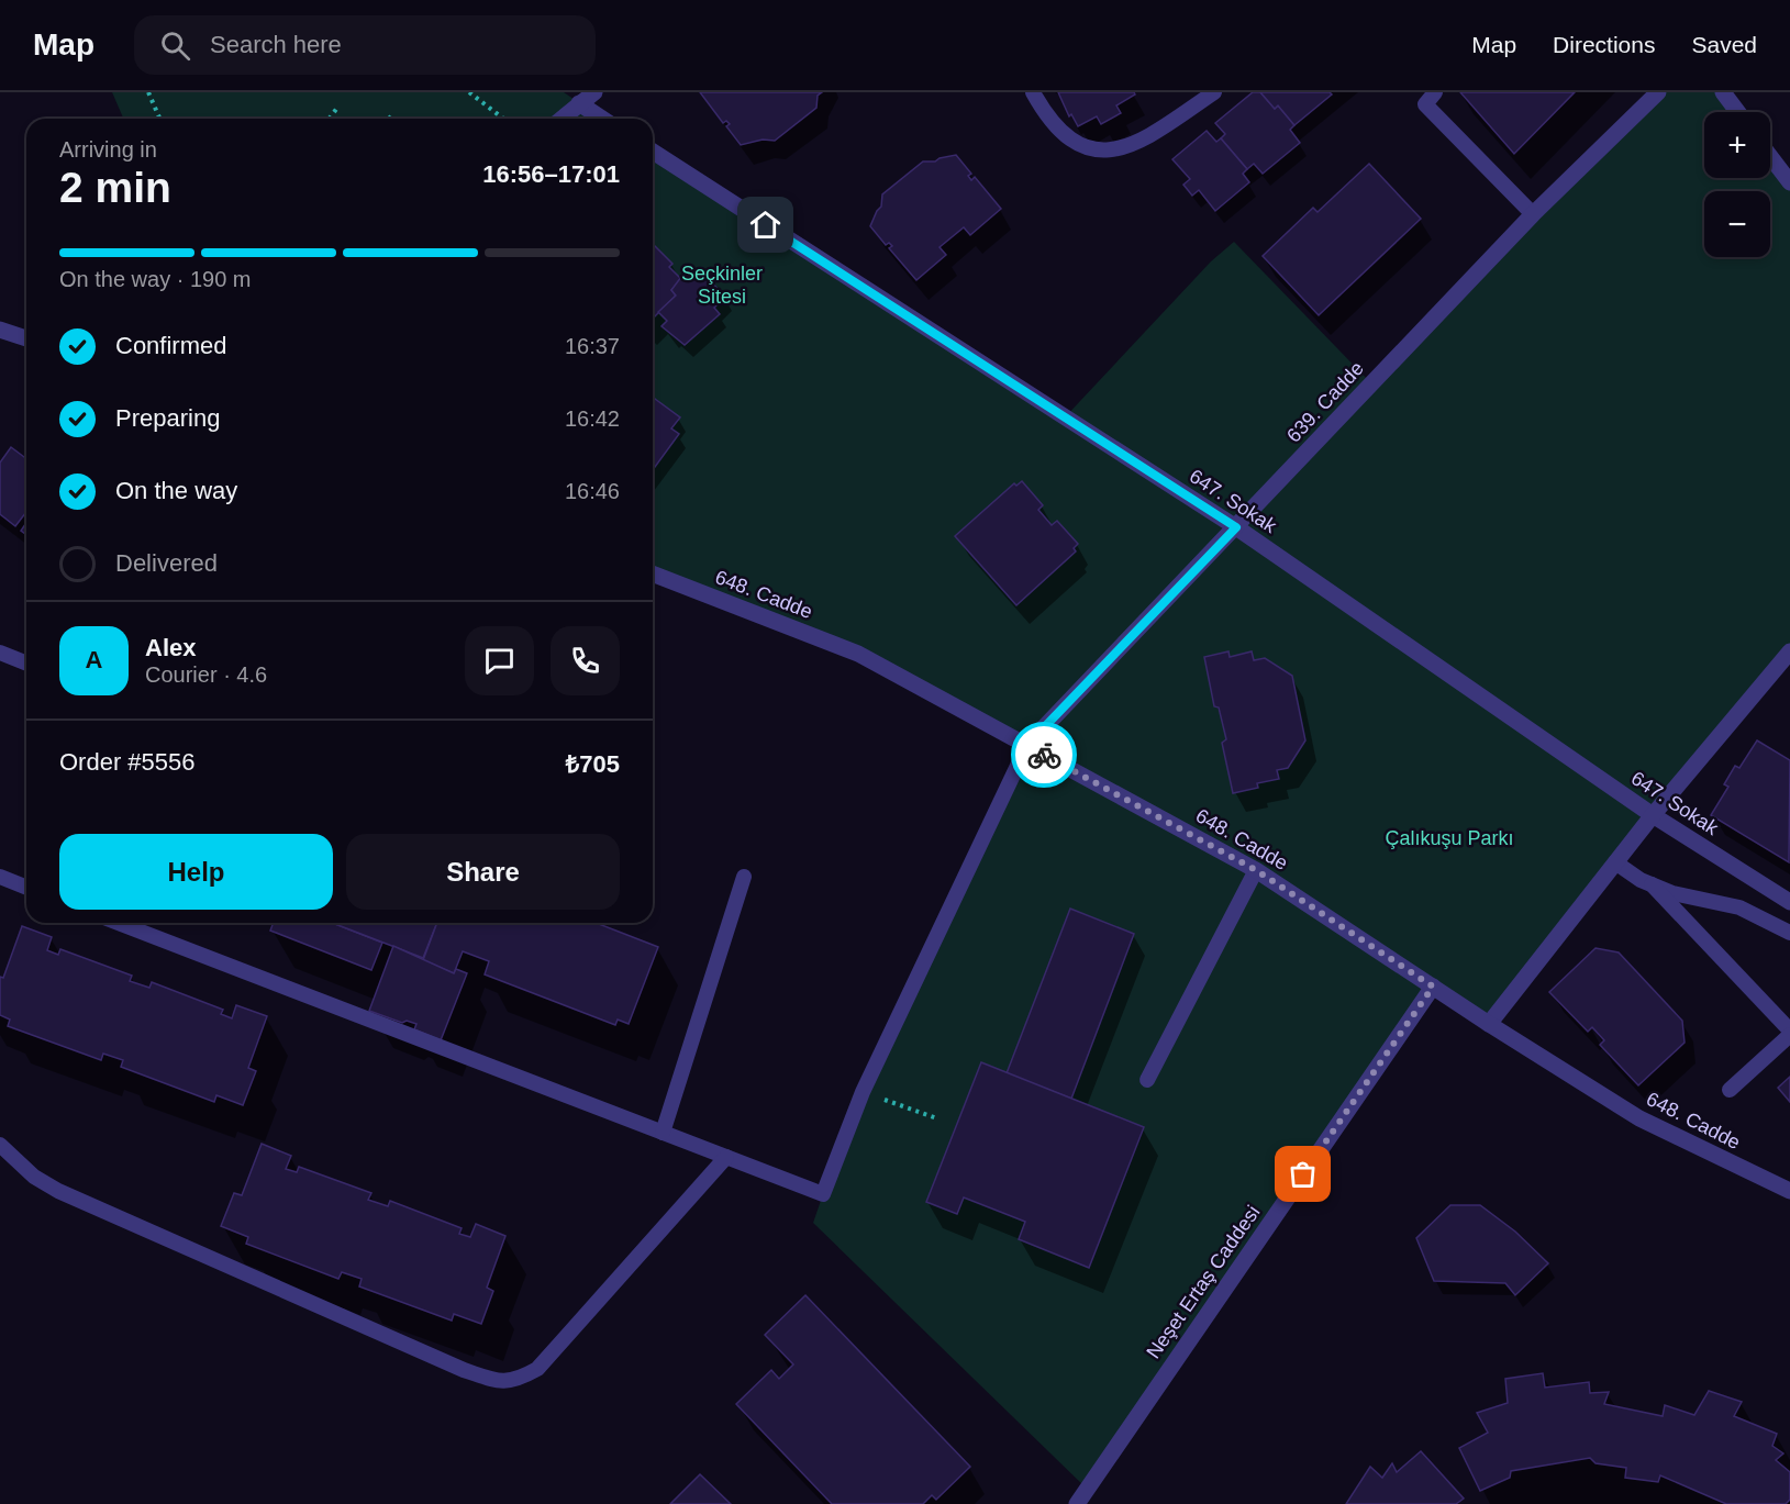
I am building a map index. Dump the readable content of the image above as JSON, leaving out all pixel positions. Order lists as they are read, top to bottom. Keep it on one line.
{"streets":{"street":["639. Cadde","647. Sokak","648. Cadde","Neşet Ertaş Caddesi"]},"crossings":[["639. Cadde","647. Sokak"],["639. Cadde","648. Cadde"],["648. Cadde","Neşet Ertaş Caddesi"]],"parks":["Seçkinler Sitesi","Çalıkuşu Parkı"],"page":{"header":"Map","search":"Search here","nav":["Map","Directions","Saved"],"map_buttons":["+","−"],"heading":["2 min","Arriving in","16:56–17:01"],"panel":["Alex","Courier · 4.6","Order #5556","₺705"],"bar":"On the way · 190 m","list":[["Confirmed","16:37"],["Preparing","16:42"],["On the way","16:46"],"Delivered"],"round":"A","buttons":["Help","Share"]}}
